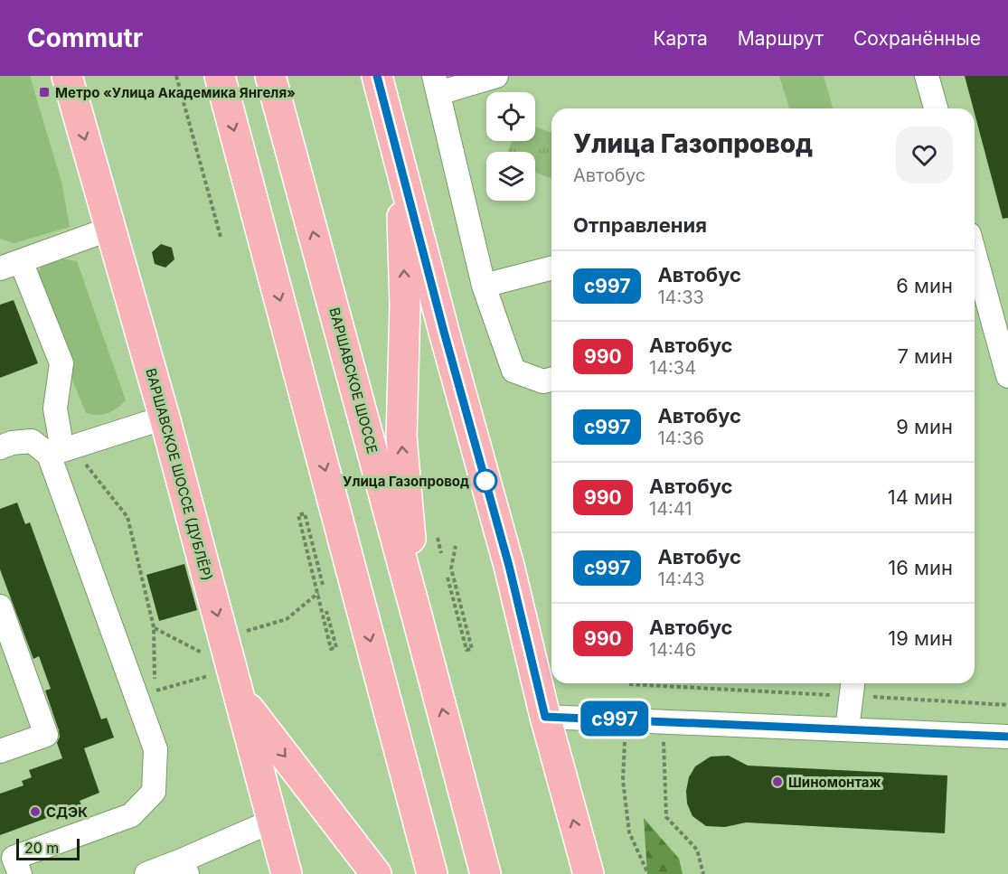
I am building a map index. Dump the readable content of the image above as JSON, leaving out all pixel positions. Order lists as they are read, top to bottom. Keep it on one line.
{"streets":{"main road":["ВАРШАВСКОЕ ШОССЕ","ВАРШАВСКОЕ ШОССЕ (ДУБЛЁР)"]},"places":{"transit":["Метро «Улица Академика Янгеля»"],"other":["Улица Газопровод","Шиномонтаж","СДЭК"]},"lines":["bus line с997"],"scale_bar":"20 m","page":{"header":"Commutr","nav":["Карта","Маршрут","Сохранённые"],"on_map":"с997","heading":[["Улица Газопровод","Автобус"],"Отправления"],"list":[{"mark":"с997","name":"Автобус","note":"14:33","value":"6 мин"},{"mark":"990","name":"Автобус","note":"14:34","value":"7 мин"},{"mark":"с997","name":"Автобус","note":"14:36","value":"9 мин"},{"mark":"990","name":"Автобус","note":"14:41","value":"14 мин"},{"mark":"с997","name":"Автобус","note":"14:43","value":"16 мин"},{"mark":"990","name":"Автобус","note":"14:46","value":"19 мин"}],"scale":"20 m"}}
